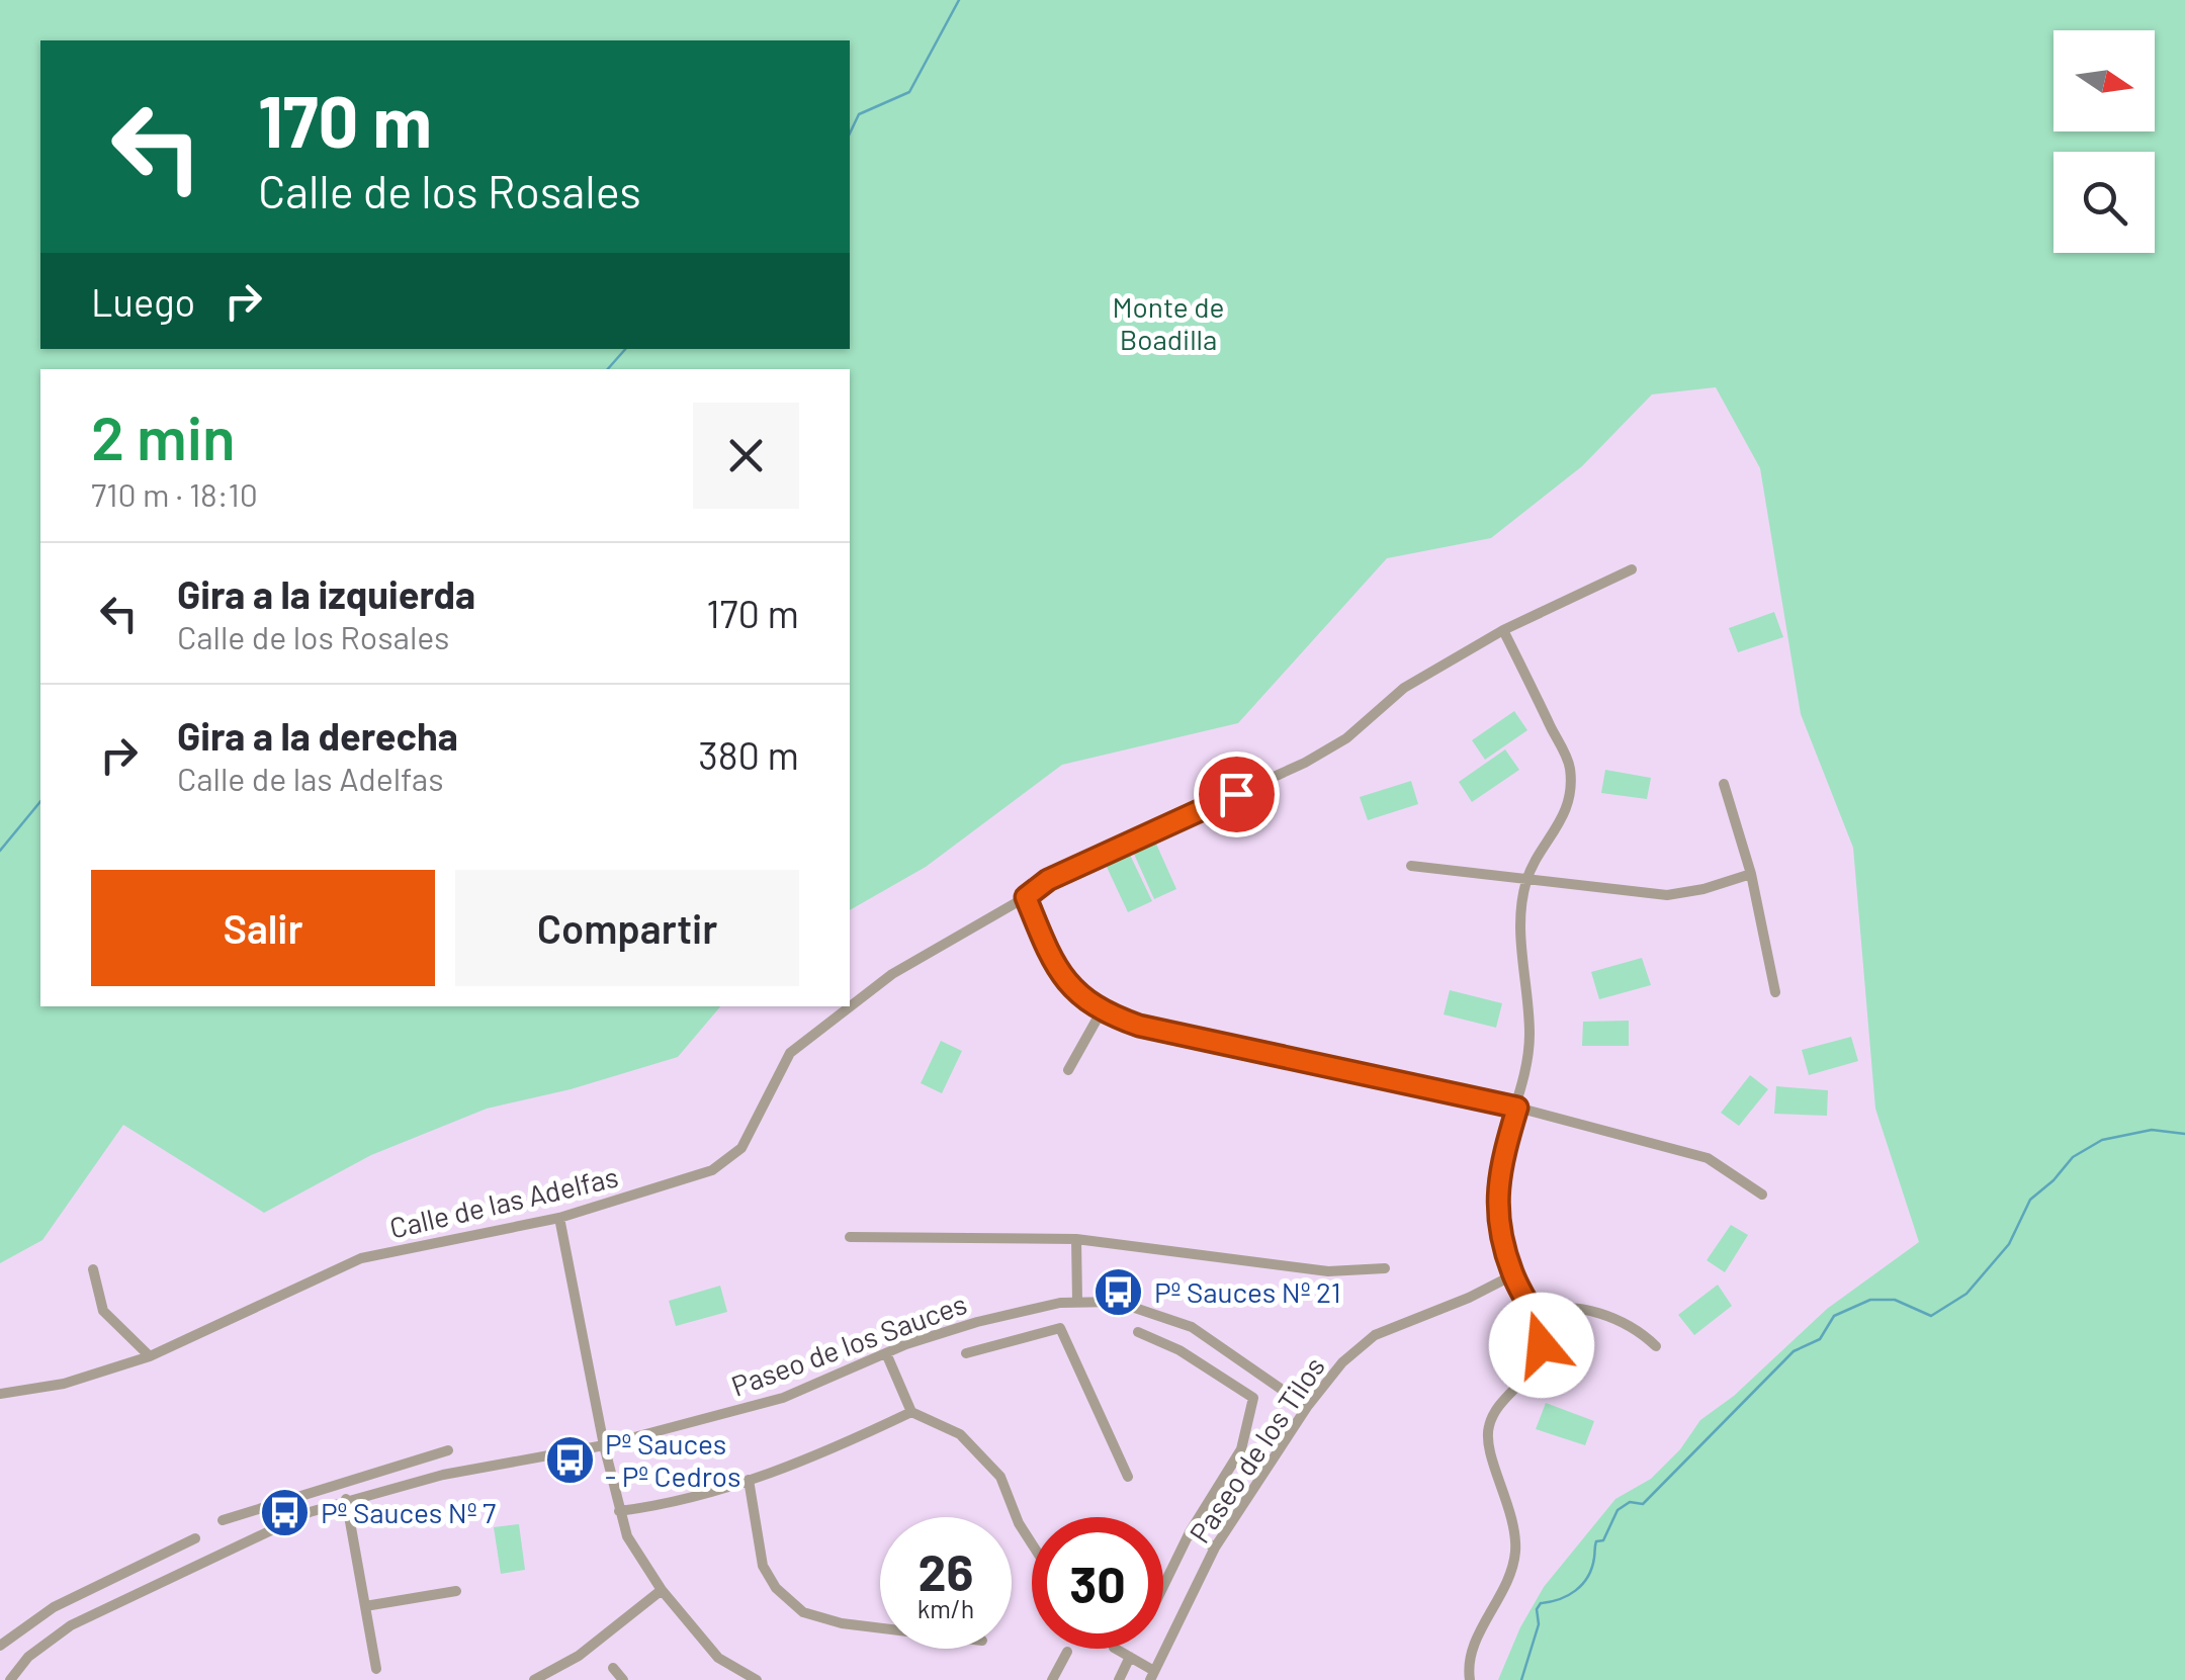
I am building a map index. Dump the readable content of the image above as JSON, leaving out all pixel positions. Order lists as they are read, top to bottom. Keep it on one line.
{"streets":{"street":["Calle de las Adelfas","Paseo de los Sauces","Paseo de los Tilos"]},"crossings":[["Paseo de los Sauces","Paseo de los Tilos"]],"parks":["Monte de Boadilla"],"places":{"bus stop":["Pº Sauces Nº 21","Pº Sauces - Pº Cedros","Pº Sauces Nº 7"]},"north":"right","page":{"turn":["170 m","Calle de los Rosales"],"then":"Luego","heading":["2 min","710 m · 18:10"],"list":[{"name":"Gira a la izquierda","note":"Calle de los Rosales","value":"170 m"},{"name":"Gira a la derecha","note":"Calle de las Adelfas","value":"380 m"}],"buttons":["Salir","Compartir"],"speed":"26 km/h","limit":"30"}}
